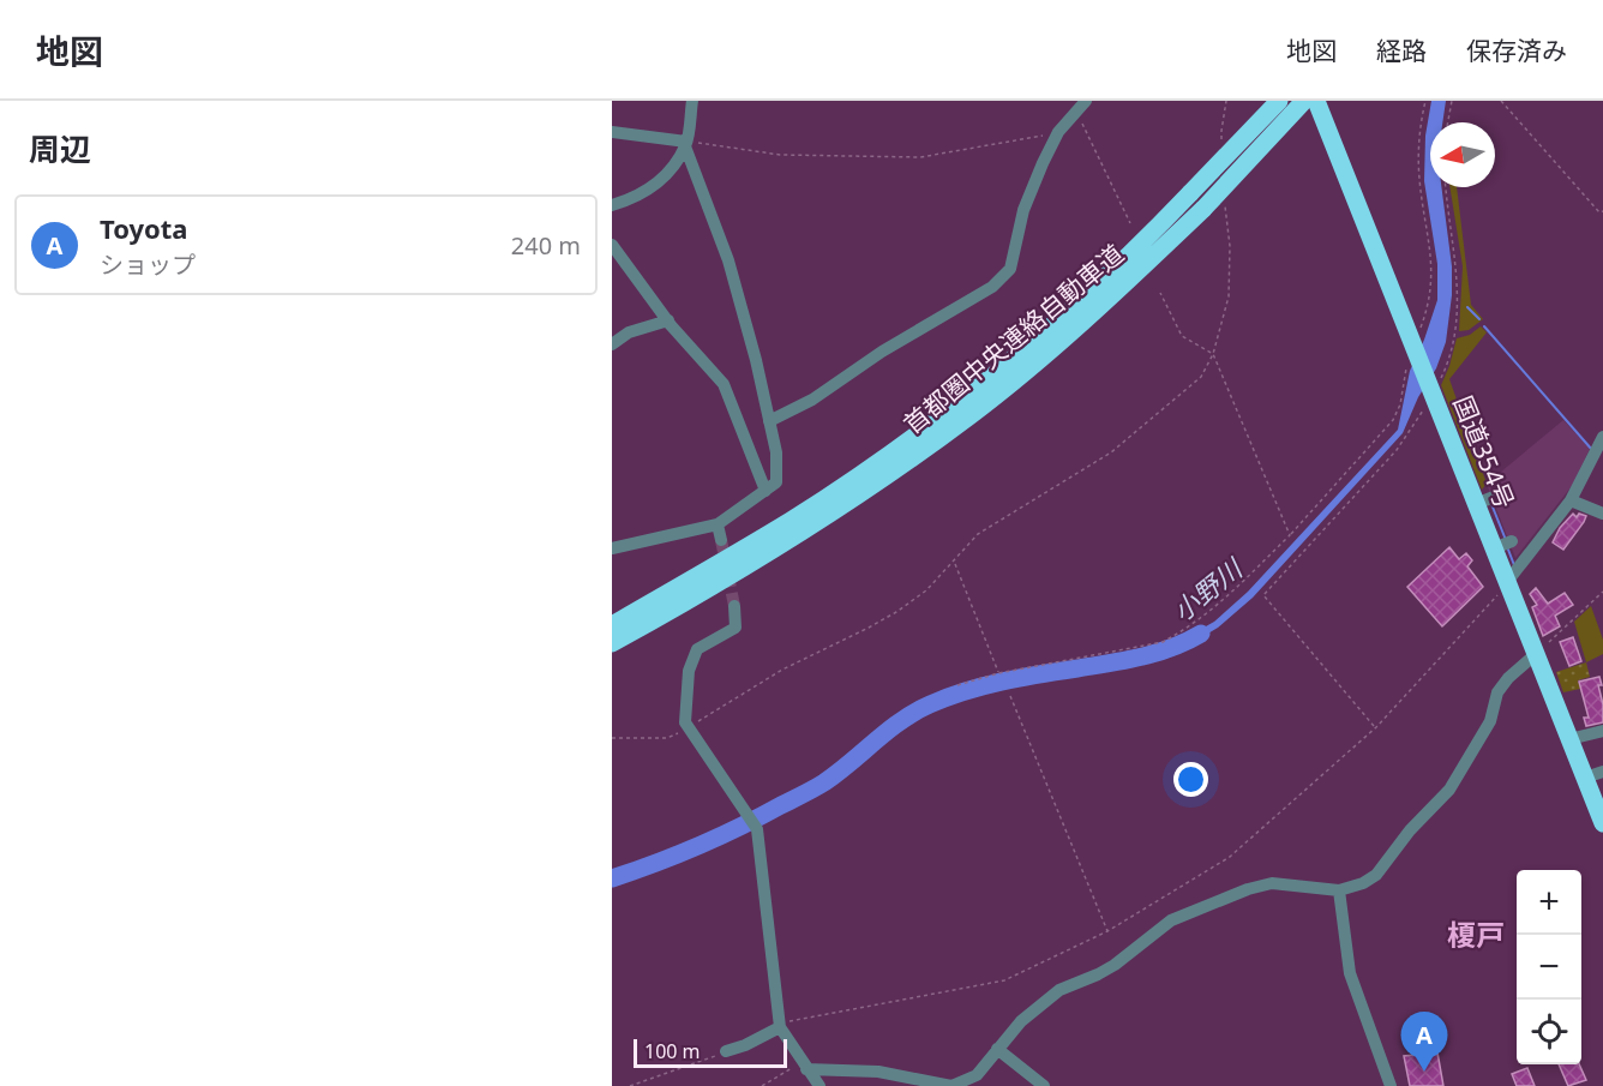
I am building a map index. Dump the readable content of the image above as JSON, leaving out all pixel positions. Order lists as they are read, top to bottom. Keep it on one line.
{"streets":{"highway":["首都圏中央連絡自動車道","国道354号"]},"districts":["榎戸"],"water":["小野川"],"scale_bar":"100 m","north":"left","page":{"header":"地図","nav":["地図","経路","保存済み"],"heading":"周辺","list":[{"mark":"A","name":"Toyota","note":"ショップ","value":"240 m"}],"map_buttons":["+","−"],"pins":"A","scale":"100 m"}}
